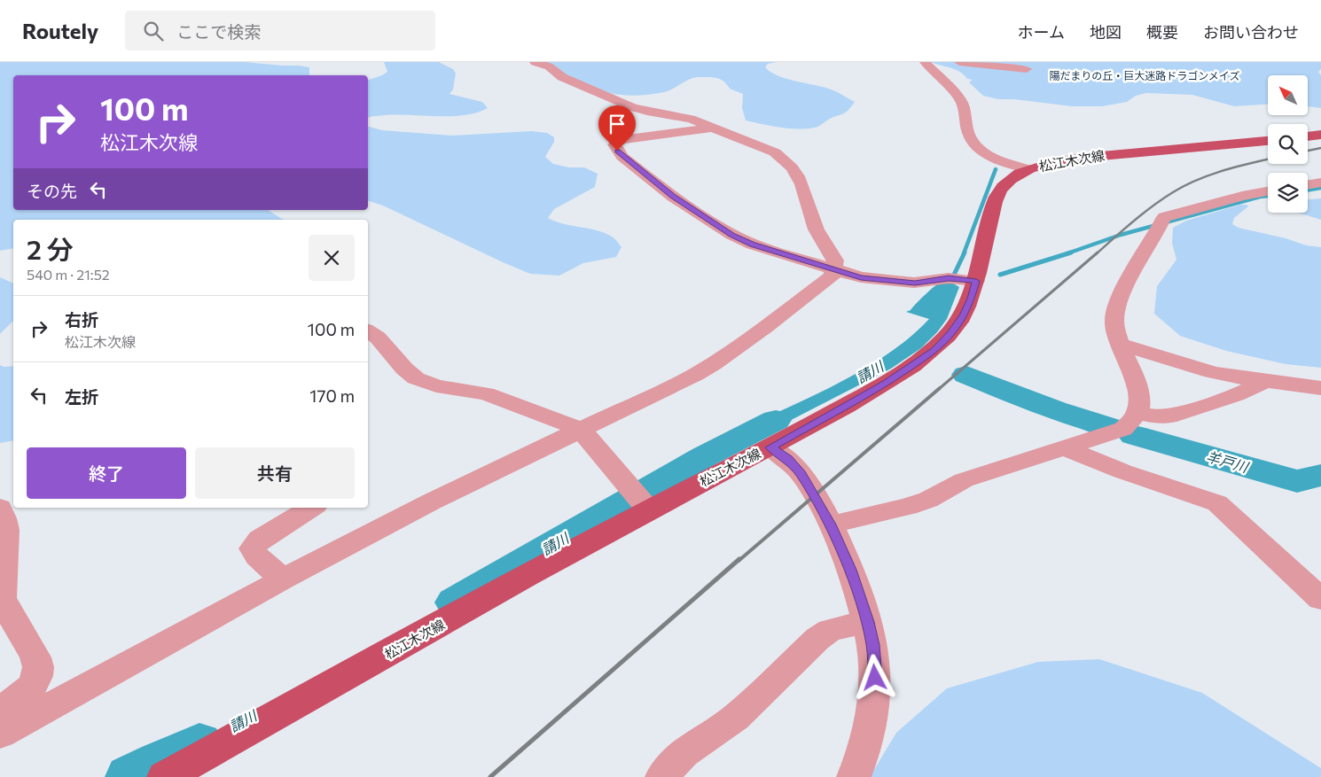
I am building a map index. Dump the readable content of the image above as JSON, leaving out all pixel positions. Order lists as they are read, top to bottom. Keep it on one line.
{"streets":{"main road":["松江木次線"]},"water":["請川","羊戸川"],"parks":["陽だまりの丘・巨大迷路ドラゴンメイズ"],"north":"top left","page":{"header":"Routely","search":"ここで検索","nav":["ホーム","地図","概要","お問い合わせ"],"turn":["100 m","松江木次線"],"then":"その先","heading":["2 分","540 m · 21:52"],"list":[{"name":"右折","note":"松江木次線","value":"100 m"},{"name":"左折","value":"170 m"}],"buttons":["終了","共有"]}}
